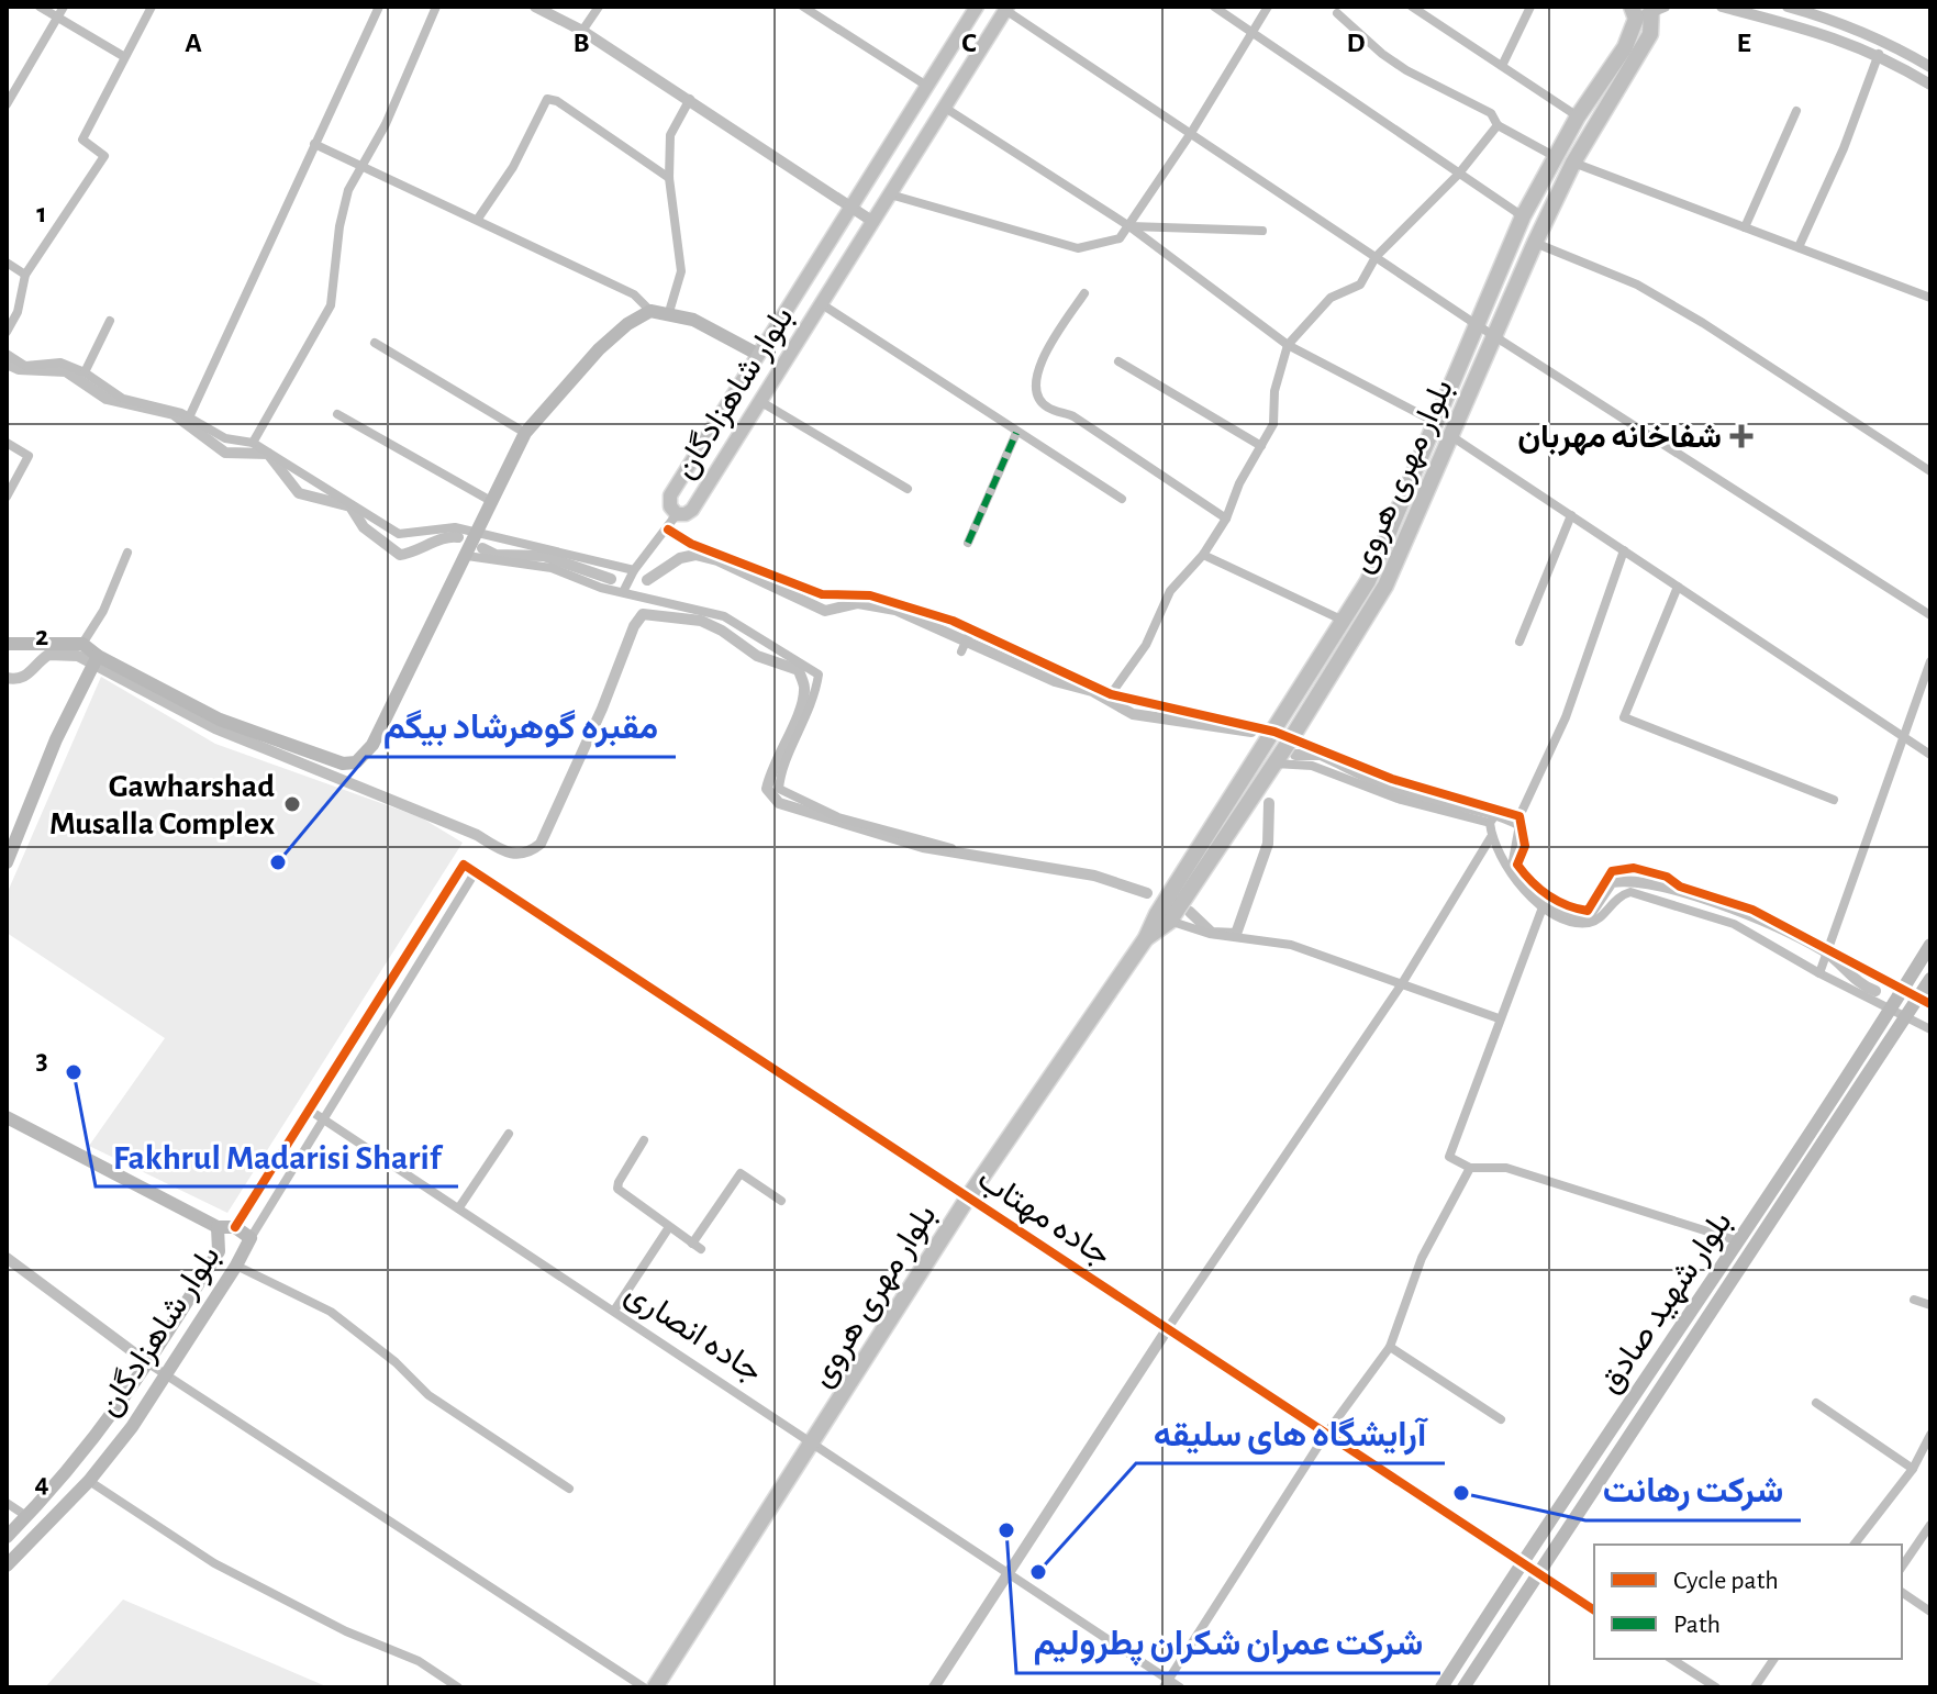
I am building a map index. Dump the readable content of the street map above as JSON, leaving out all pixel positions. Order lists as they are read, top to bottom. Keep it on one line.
{"streets":{"highway":["بلوار مهری هروی"],"main road":["بلوار شاهزادگان","بلوار شهید صادق"],"street":["جاده مهتاب","جاده انصاری"]},"crossings":[["بلوار مهری هروی","جاده مهتاب"],["بلوار مهری هروی","جاده انصاری"],["جاده مهتاب","بلوار شهید صادق"],["جاده مهتاب","جاده انصاری"]],"places":{"health":["شفاخانه مهربان"],"other":["Gawharshad Musalla Complex","مقبره گوهرشاد بیگم","Fakhrul Madarisi Sharif","شرکت رهانت","شرکت عمران شکران پطرولیم","آرایشگاه های سلیقه"]},"legend":["Cycle path","Path"],"grid":{"columns":["A","B","C","D","E"],"rows":["1","2","3","4"]}}
